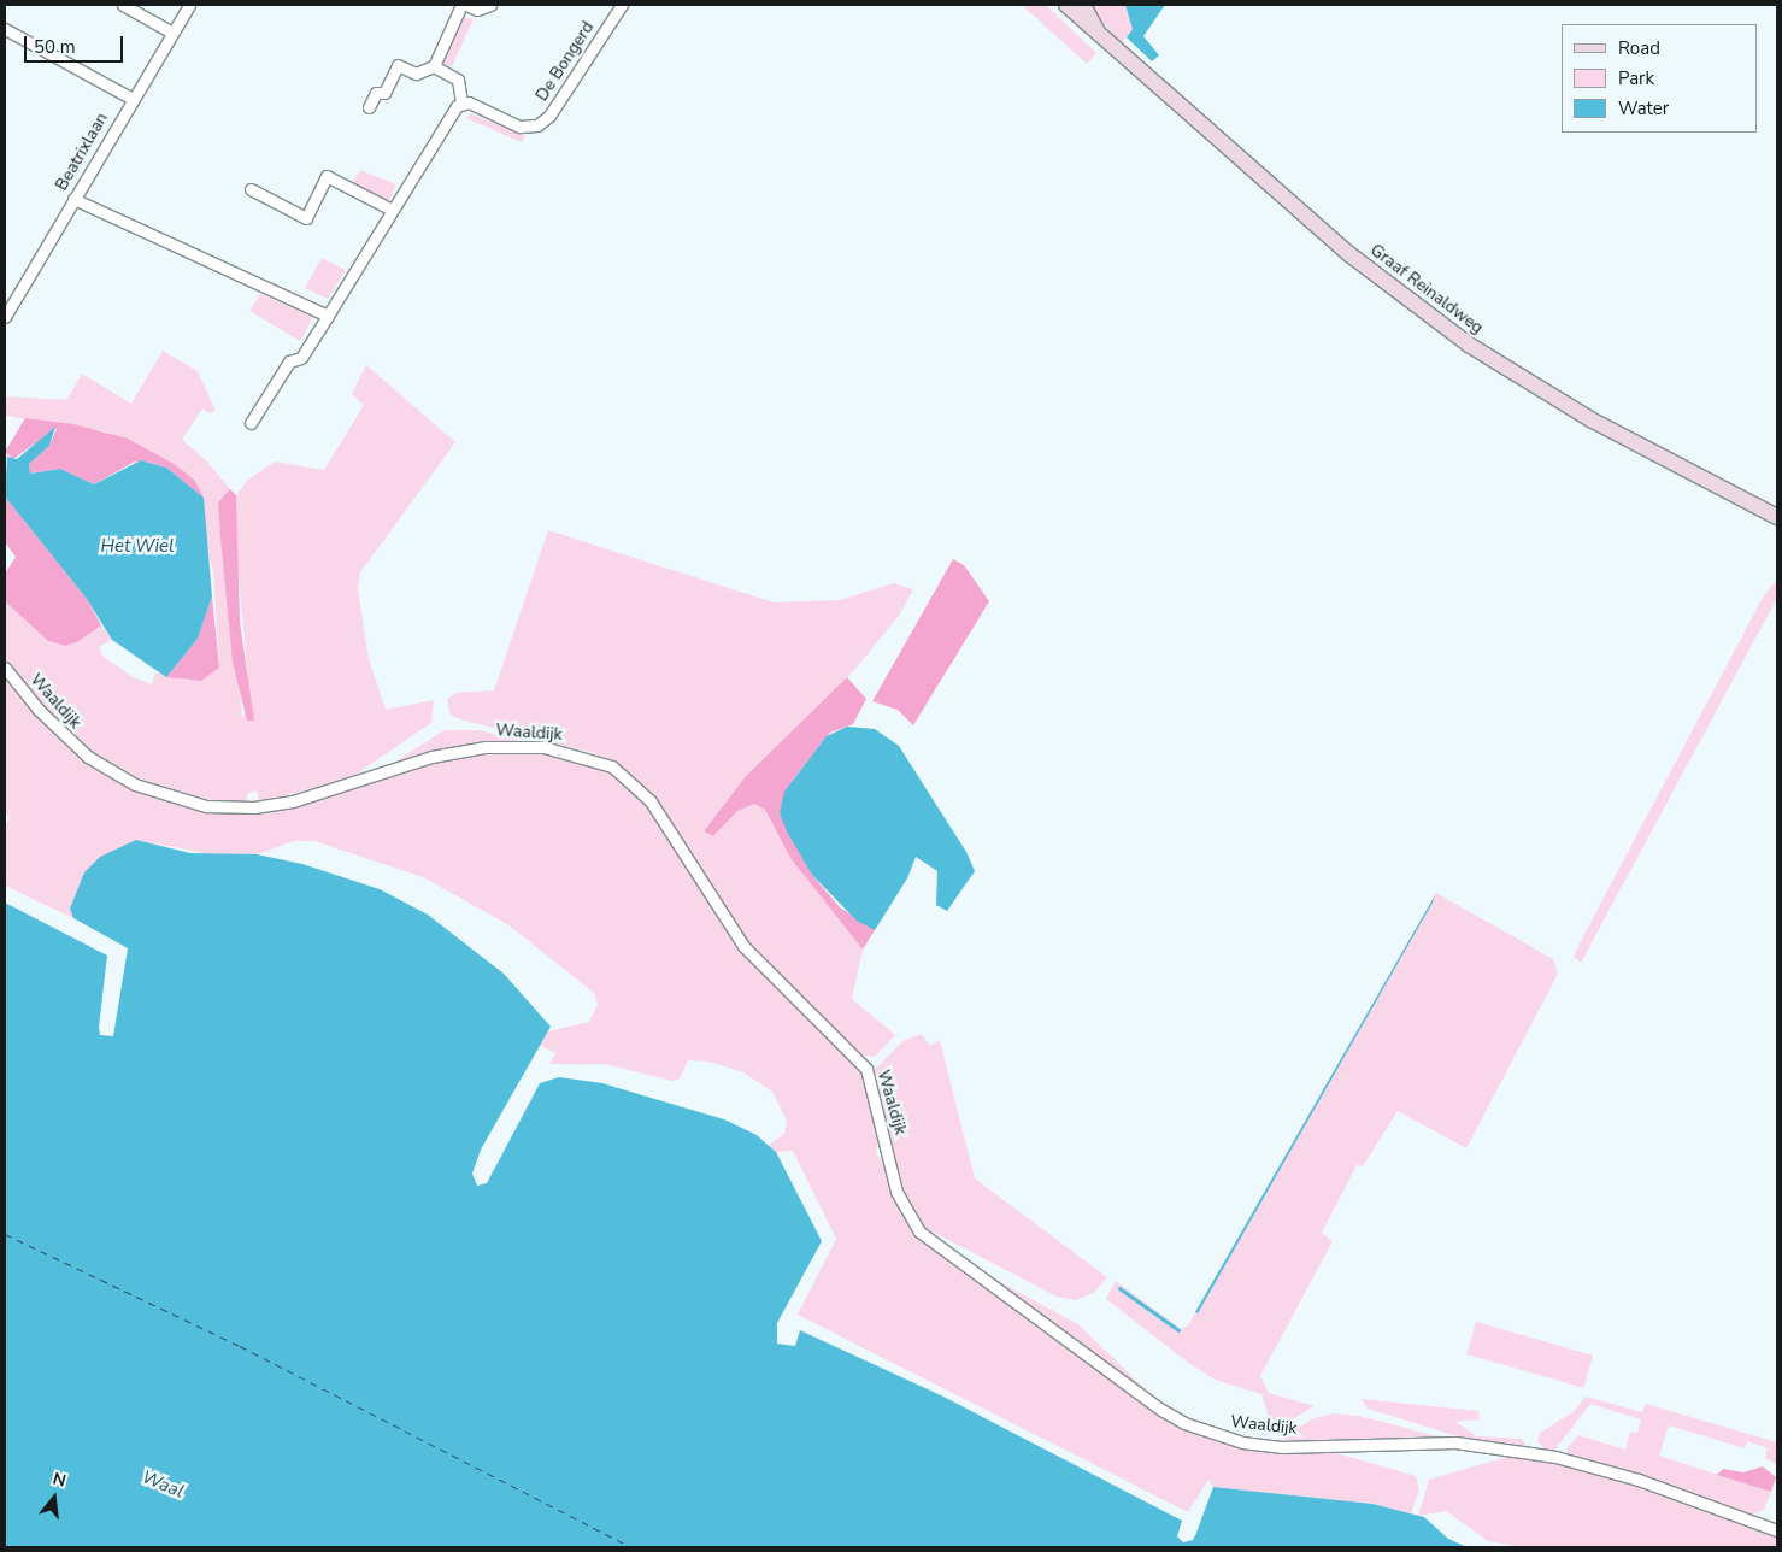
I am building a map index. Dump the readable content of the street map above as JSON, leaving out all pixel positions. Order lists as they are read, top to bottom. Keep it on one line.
{"streets":{"main road":["Graaf Reinaldweg"],"street":["De Bongerd","Beatrixlaan","Waaldijk"]},"water":["Het Wiel","Waal"],"legend":["Road","Park","Water"],"scale_bar":"50 m","north":"top"}
